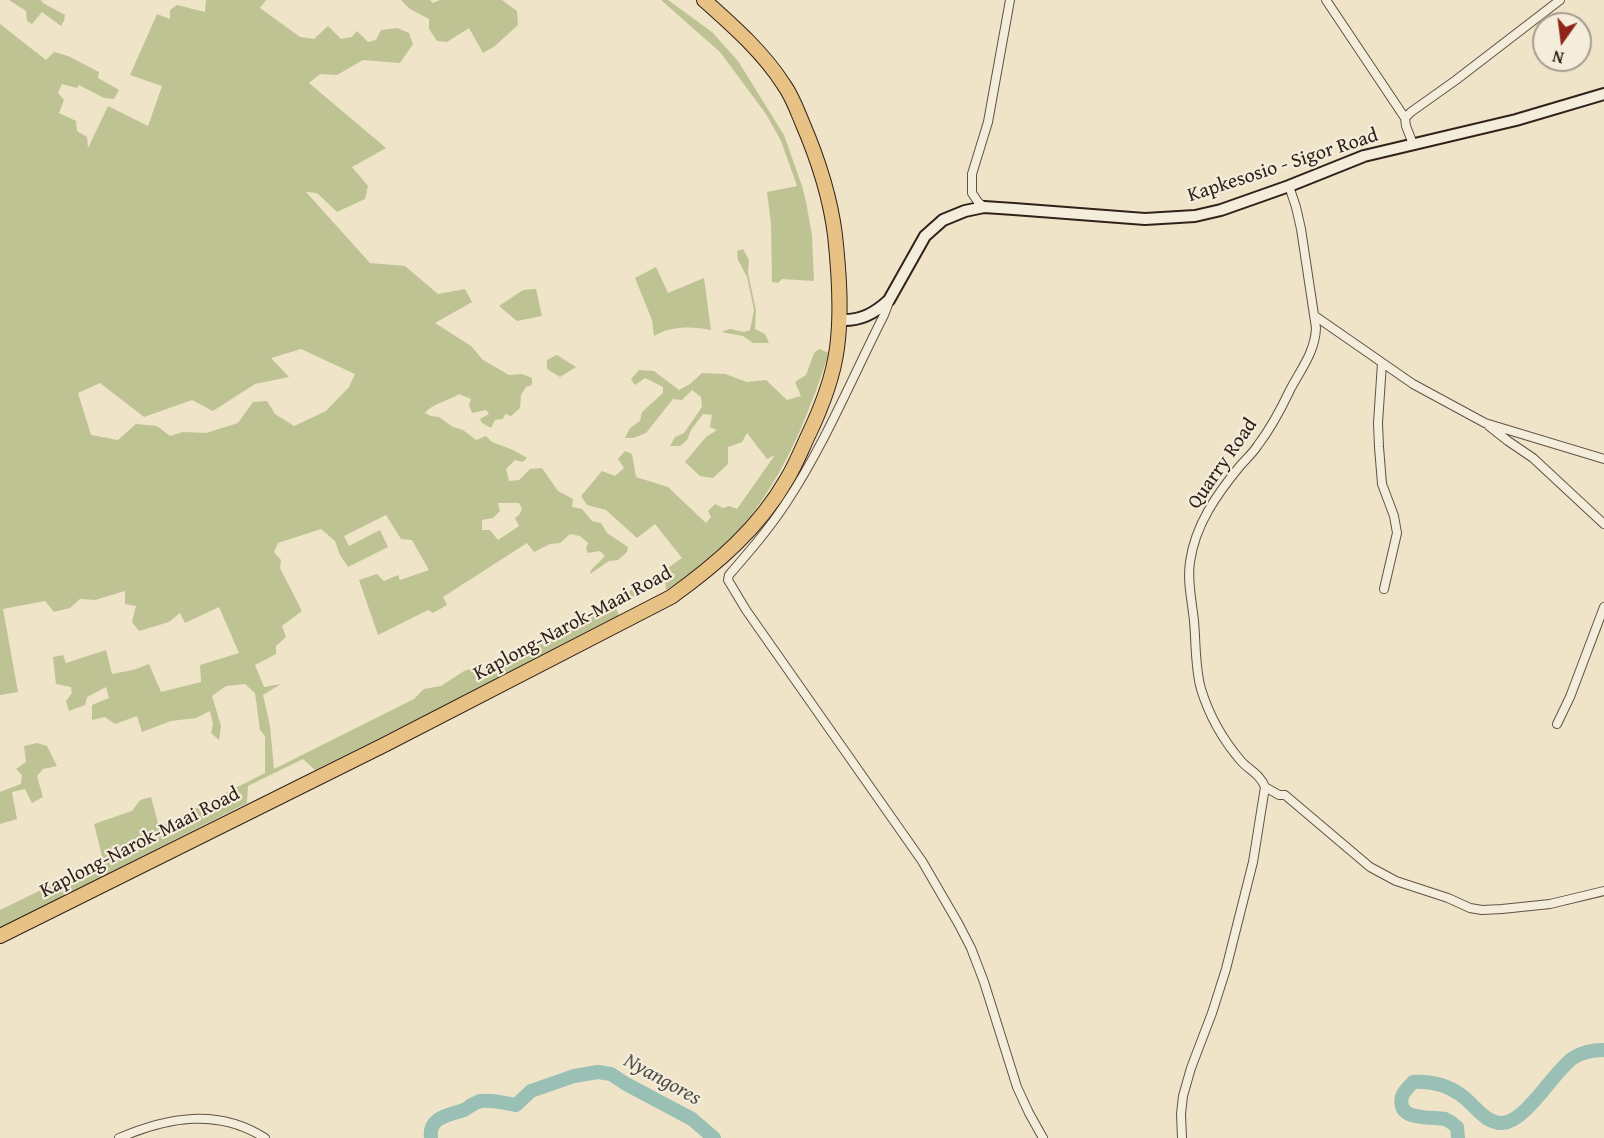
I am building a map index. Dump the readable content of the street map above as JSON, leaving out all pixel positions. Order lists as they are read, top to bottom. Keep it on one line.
{"streets":{"highway":["Kaplong-Narok-Maai Road"],"main road":["Kapkesosio - Sigor Road"],"street":["Quarry Road"]},"crossings":[["Kapkesosio - Sigor Road","Quarry Road"],["Kapkesosio - Sigor Road","Kaplong-Narok-Maai Road"]],"water":["Nyangores"],"north":"bottom"}
